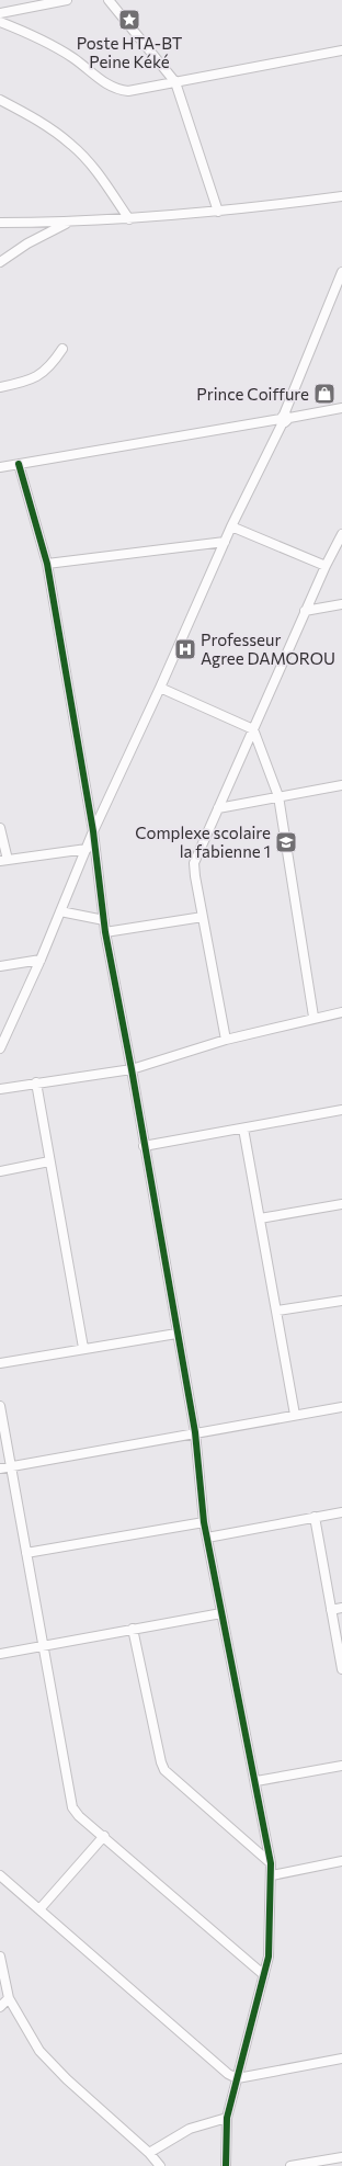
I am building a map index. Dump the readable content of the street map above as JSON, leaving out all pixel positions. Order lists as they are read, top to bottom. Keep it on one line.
{"places":{"place":["Poste HTA-BT Peine Kéké"],"shop":["Prince Coiffure"],"hospital":["Professeur Agree DAMOROU"],"school or university":["Complexe scolaire la fabienne 1"]}}
